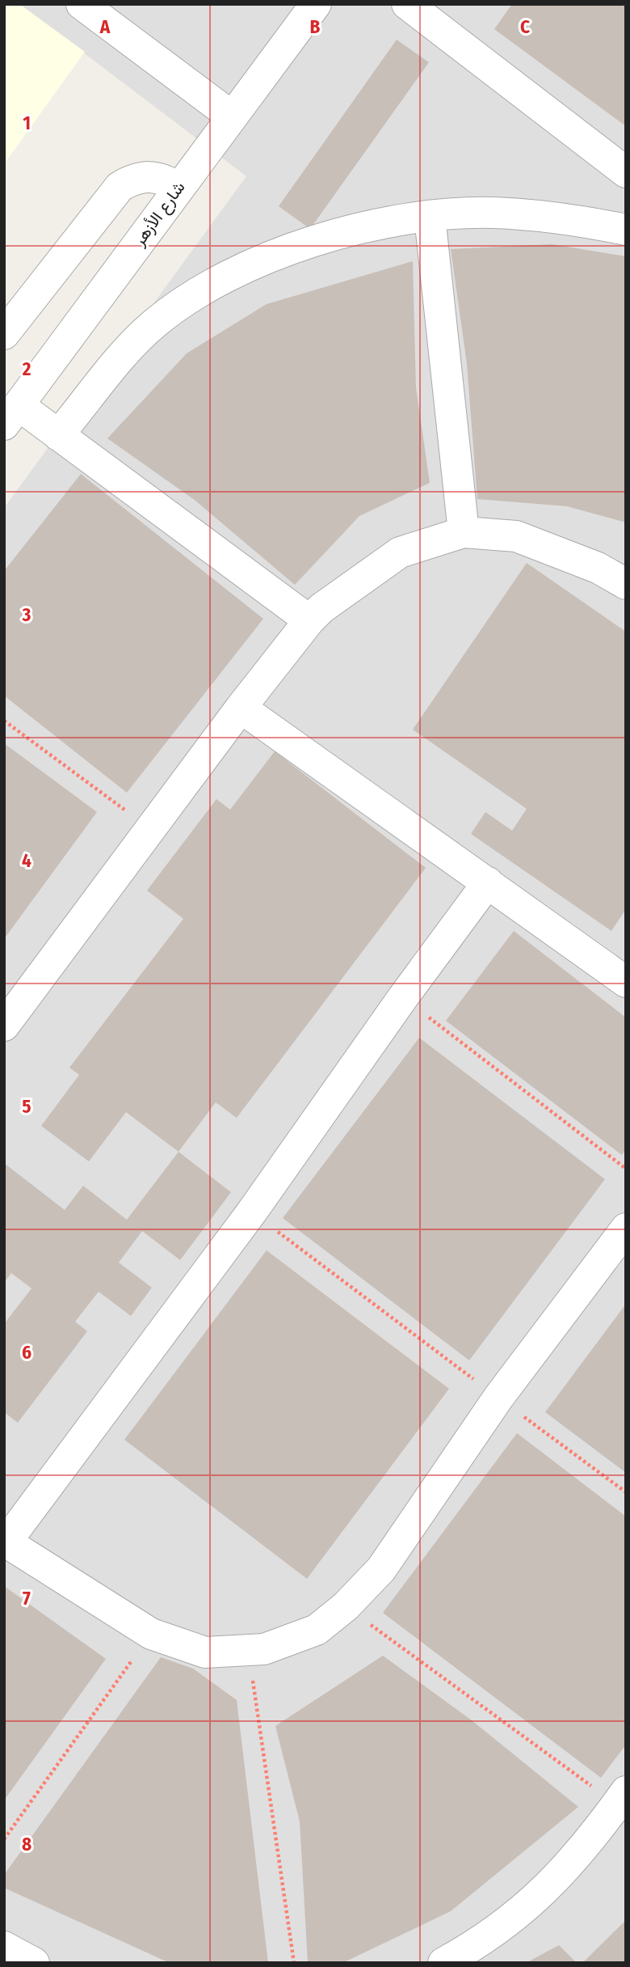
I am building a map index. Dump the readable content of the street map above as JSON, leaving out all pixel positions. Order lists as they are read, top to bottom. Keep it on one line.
{"streets":{"street":["شارع الأزهر"]},"grid":{"columns":["A","B","C"],"rows":["1","2","3","4","5","6","7","8"]}}
